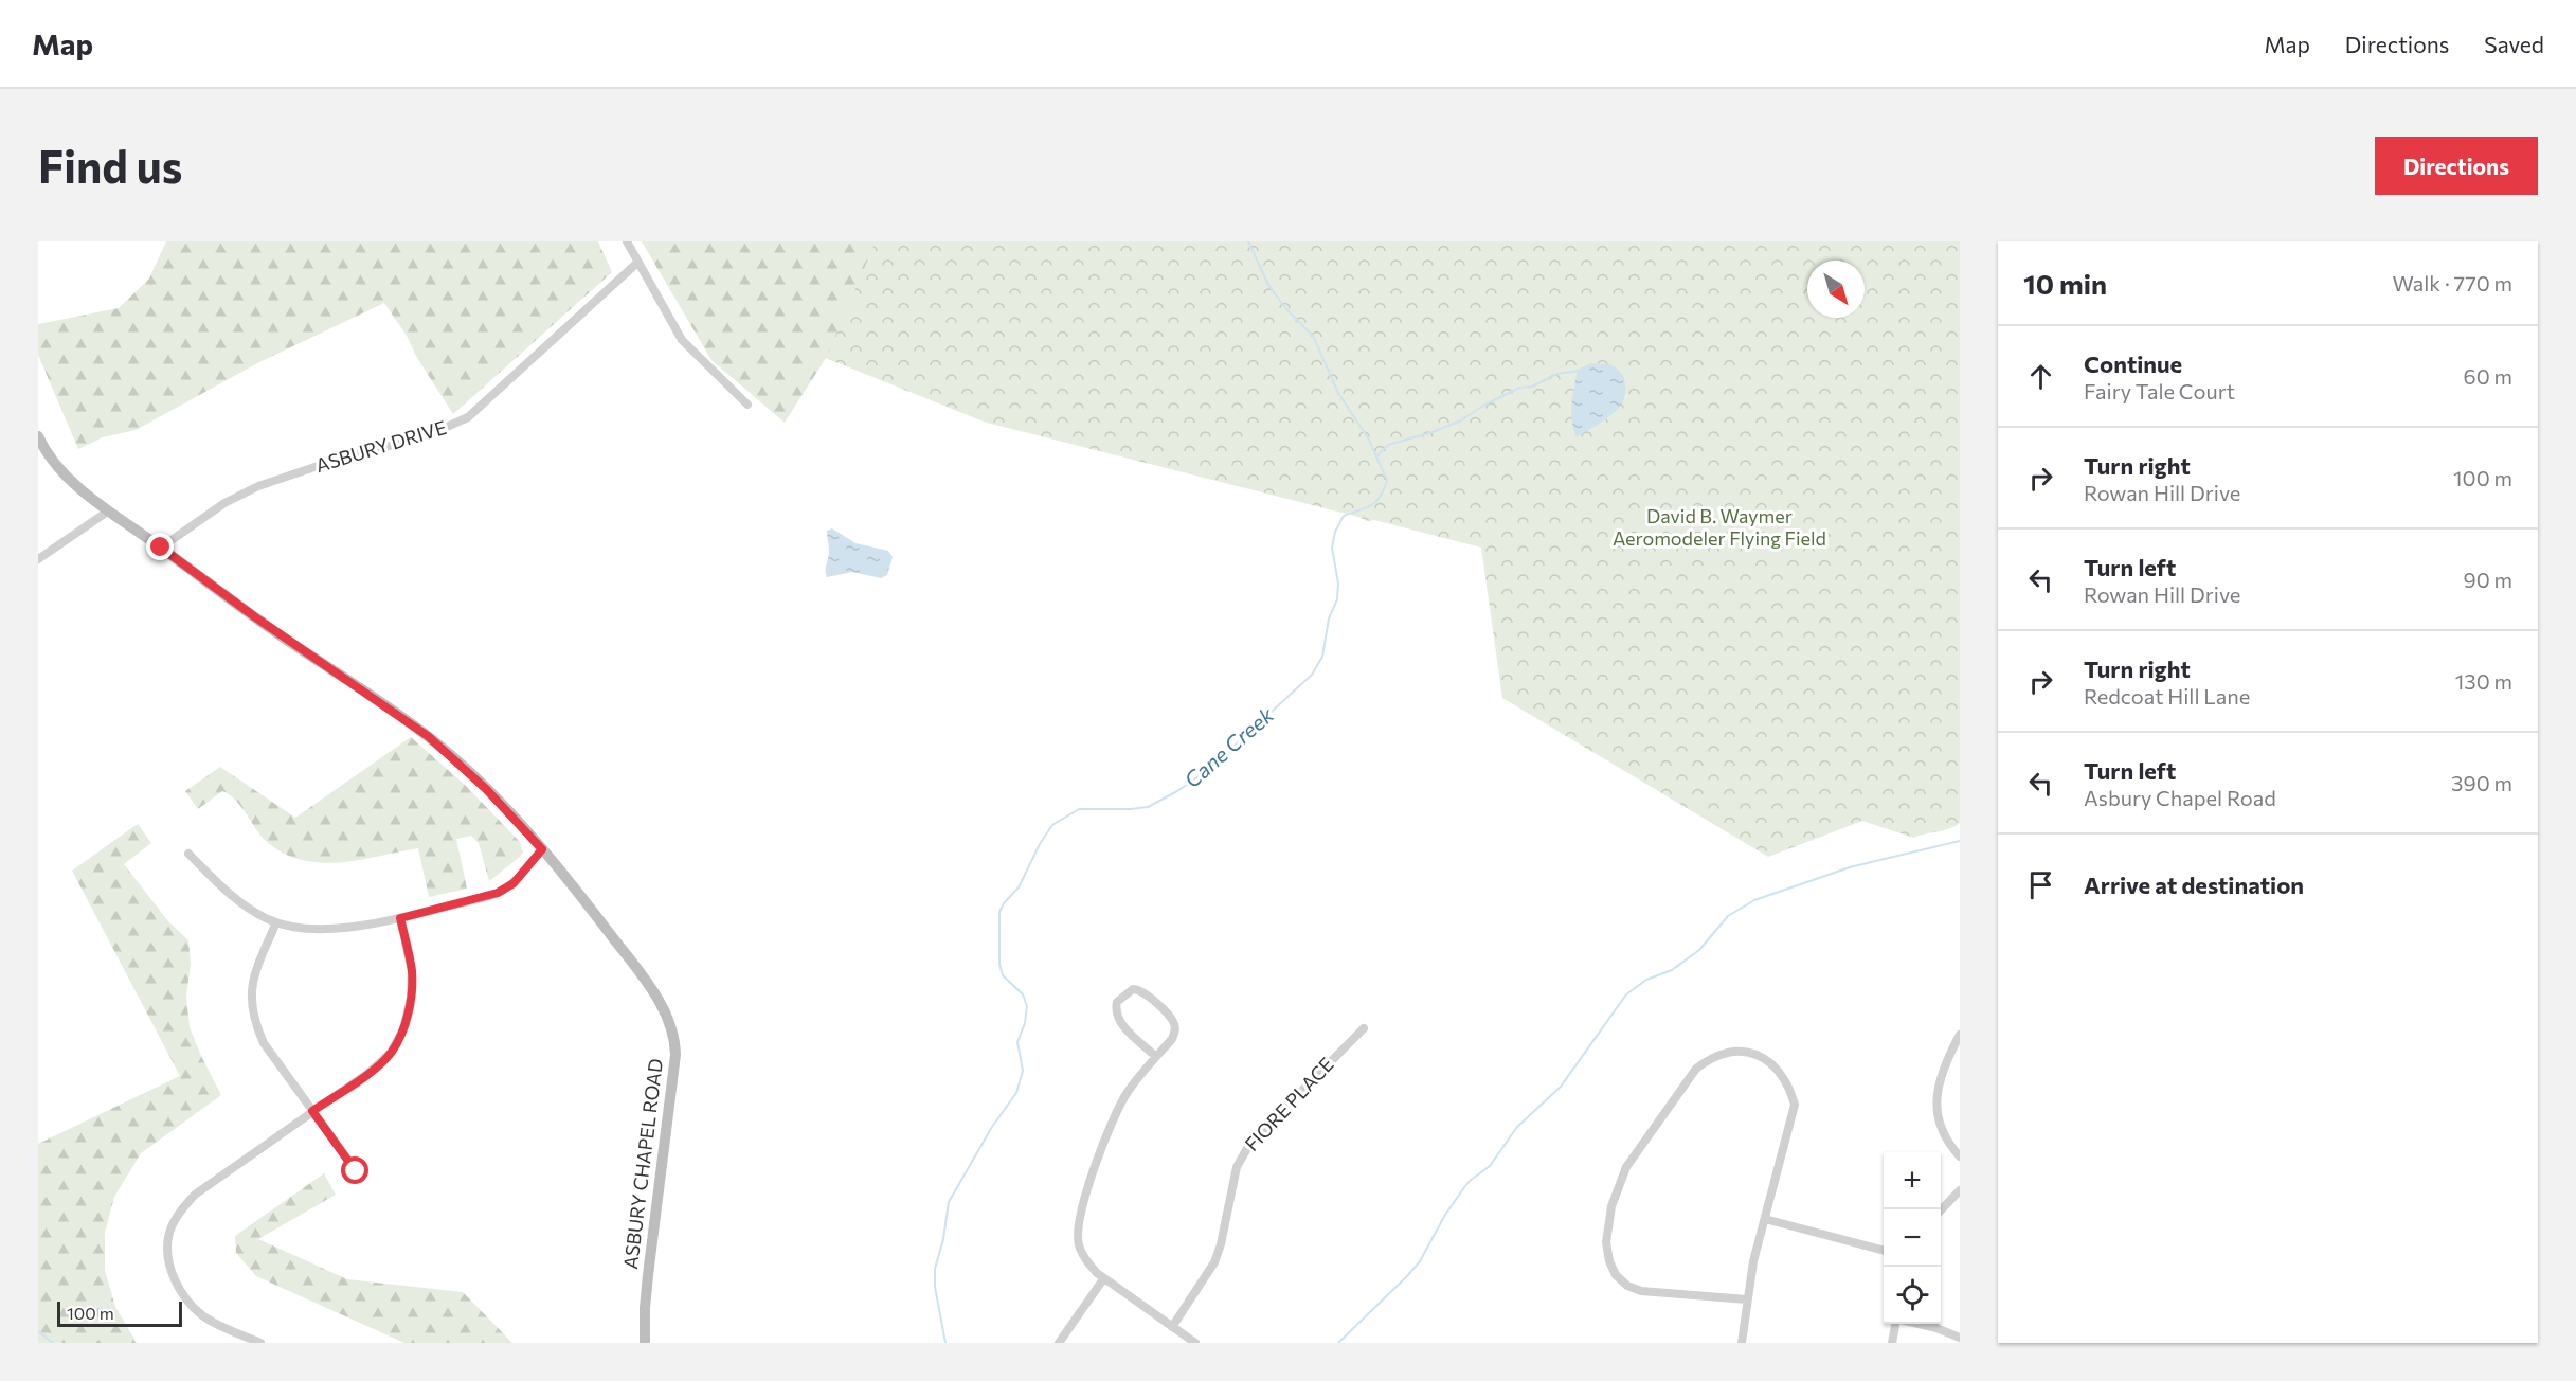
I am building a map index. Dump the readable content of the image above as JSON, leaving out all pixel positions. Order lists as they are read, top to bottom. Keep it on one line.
{"streets":{"main road":["ASBURY CHAPEL ROAD"],"street":["ASBURY DRIVE","FIORE PLACE"]},"crossings":[["ASBURY DRIVE","ASBURY CHAPEL ROAD"]],"water":["Cane Creek"],"parks":["David B. Waymer Aeromodeler Flying Field"],"scale_bar":"100 m","north":"bottom right","page":{"header":"Map","nav":["Map","Directions","Saved"],"buttons":"Directions","title":"Find us","heading":["10 min","Walk · 770 m"],"list":[["Continue","Fairy Tale Court","60 m"],["Turn right","Rowan Hill Drive","100 m"],["Turn left","Rowan Hill Drive","90 m"],["Turn right","Redcoat Hill Lane","130 m"],["Turn left","Asbury Chapel Road","390 m"],"Arrive at destination"],"map_buttons":["+","−"],"scale":"100 m"}}
